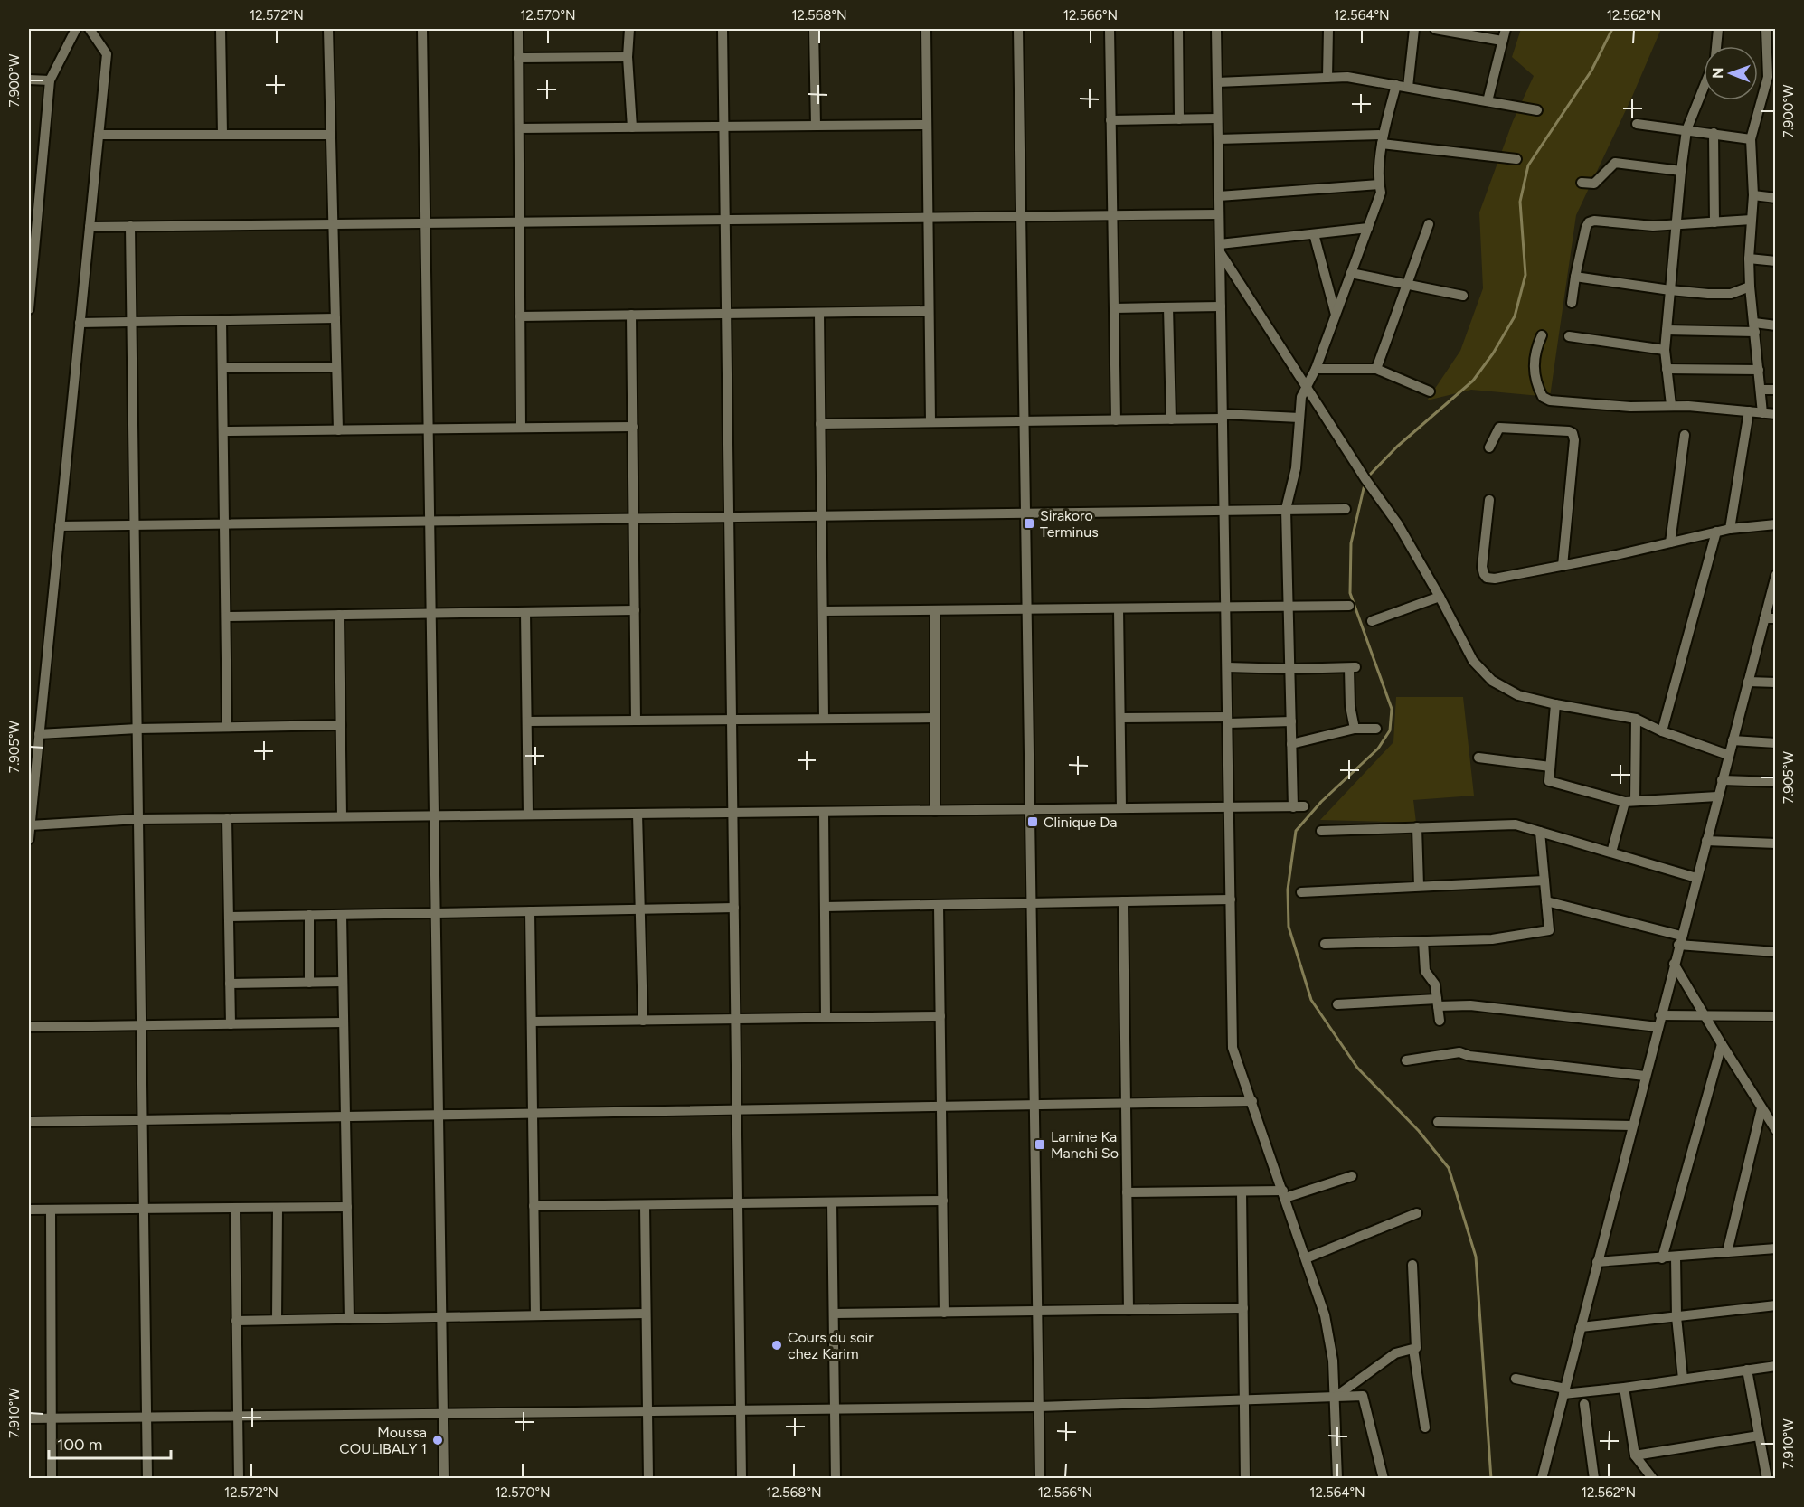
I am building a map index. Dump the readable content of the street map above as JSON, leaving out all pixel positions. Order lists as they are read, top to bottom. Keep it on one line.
{"places":{"transit":["Sirakoro Terminus","Clinique Da","Lamine Ka Manchi So"],"other":["Cours du soir chez Karim","Moussa COULIBALY 1"]},"scale_bar":"100 m","north":"left","coordinates":["12.572°N","12.570°N","12.568°N","12.566°N","12.564°N","12.562°N","7.900°W","7.905°W","7.910°W"]}
